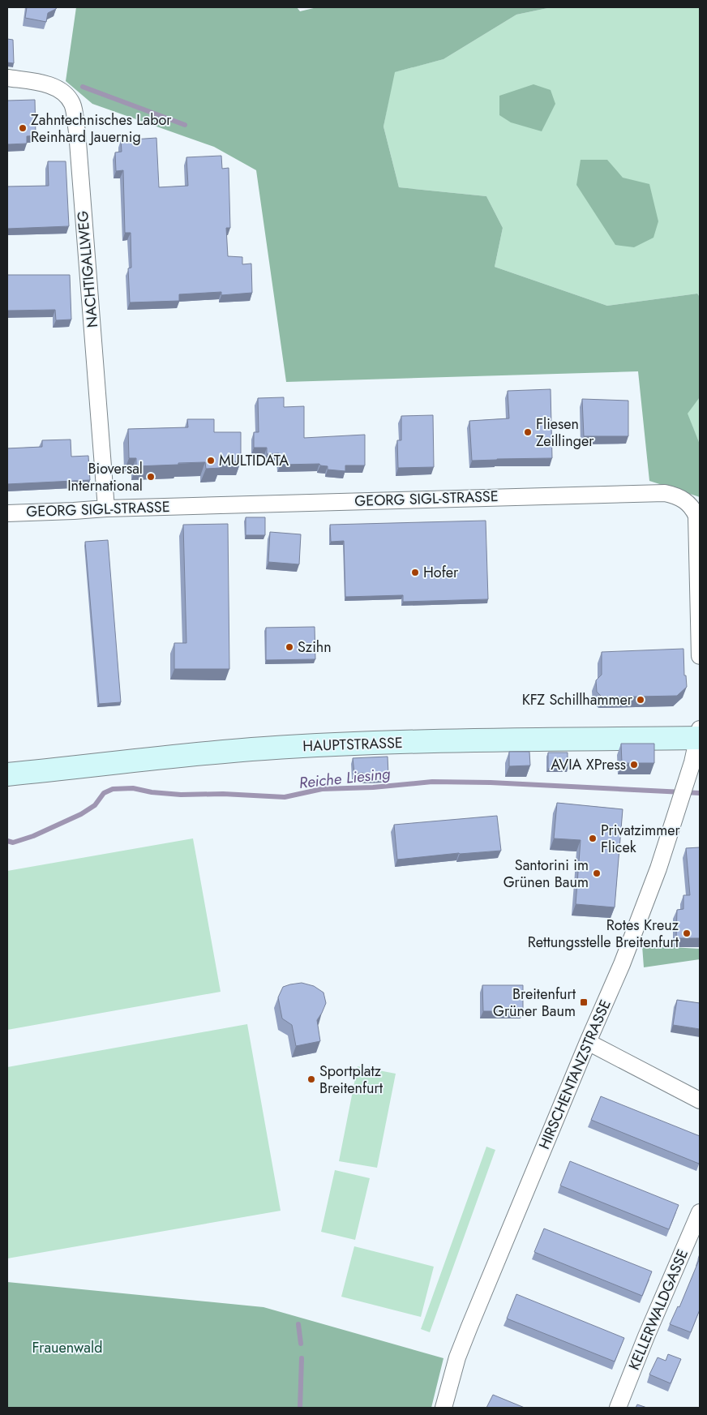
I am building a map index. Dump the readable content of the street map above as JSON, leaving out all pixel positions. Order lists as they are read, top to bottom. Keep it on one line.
{"streets":{"main road":["HAUPTSTRASSE"],"street":["NACHTIGALLWEG","GEORG SIGL-STRASSE","HIRSCHENTANZSTRASSE","KELLERWALDGASSE"]},"crossings":[["NACHTIGALLWEG","GEORG SIGL-STRASSE"],["HAUPTSTRASSE","HIRSCHENTANZSTRASSE"]],"water":["Reiche Liesing"],"parks":["Frauenwald"],"places":{"other":["Zahntechnisches Labor Reinhard Jauernig","Fliesen Zeillinger","MULTIDATA","Bioversal International","Hofer","Szihn","KFZ Schillhammer","AVIA XPress","Privatzimmer Flicek","Santorini im Grünen Baum","Rotes Kreuz Rettungsstelle Breitenfurt","Sportplatz Breitenfurt"],"transit":["Breitenfurt Grüner Baum"]}}
